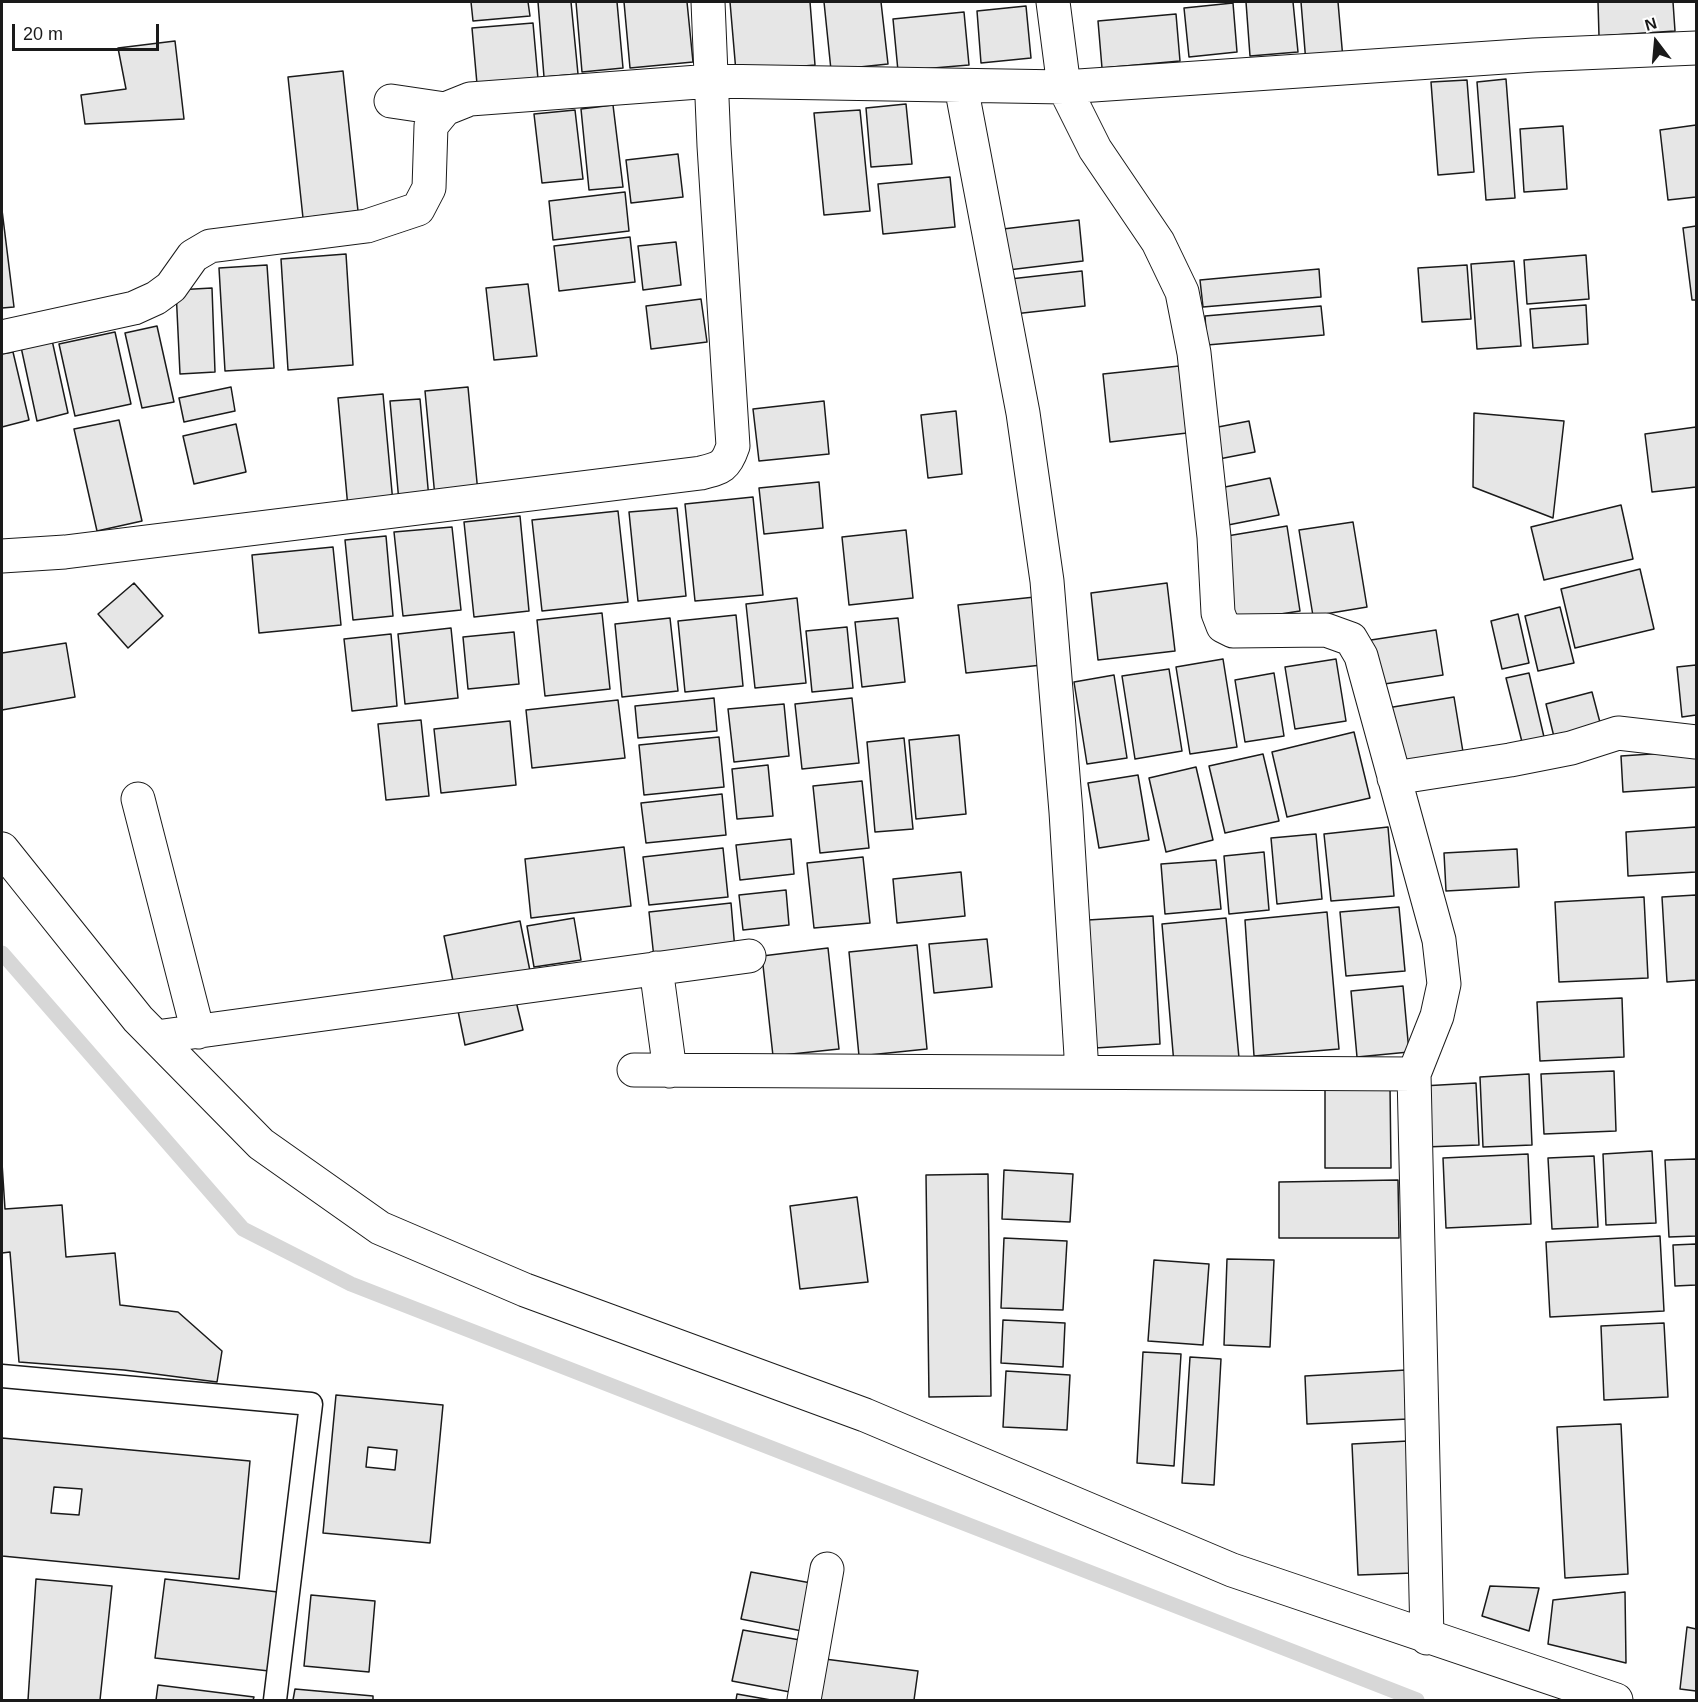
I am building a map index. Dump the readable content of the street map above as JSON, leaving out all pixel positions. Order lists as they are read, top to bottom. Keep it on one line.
{"scale_bar":"20 m","north":"top"}
